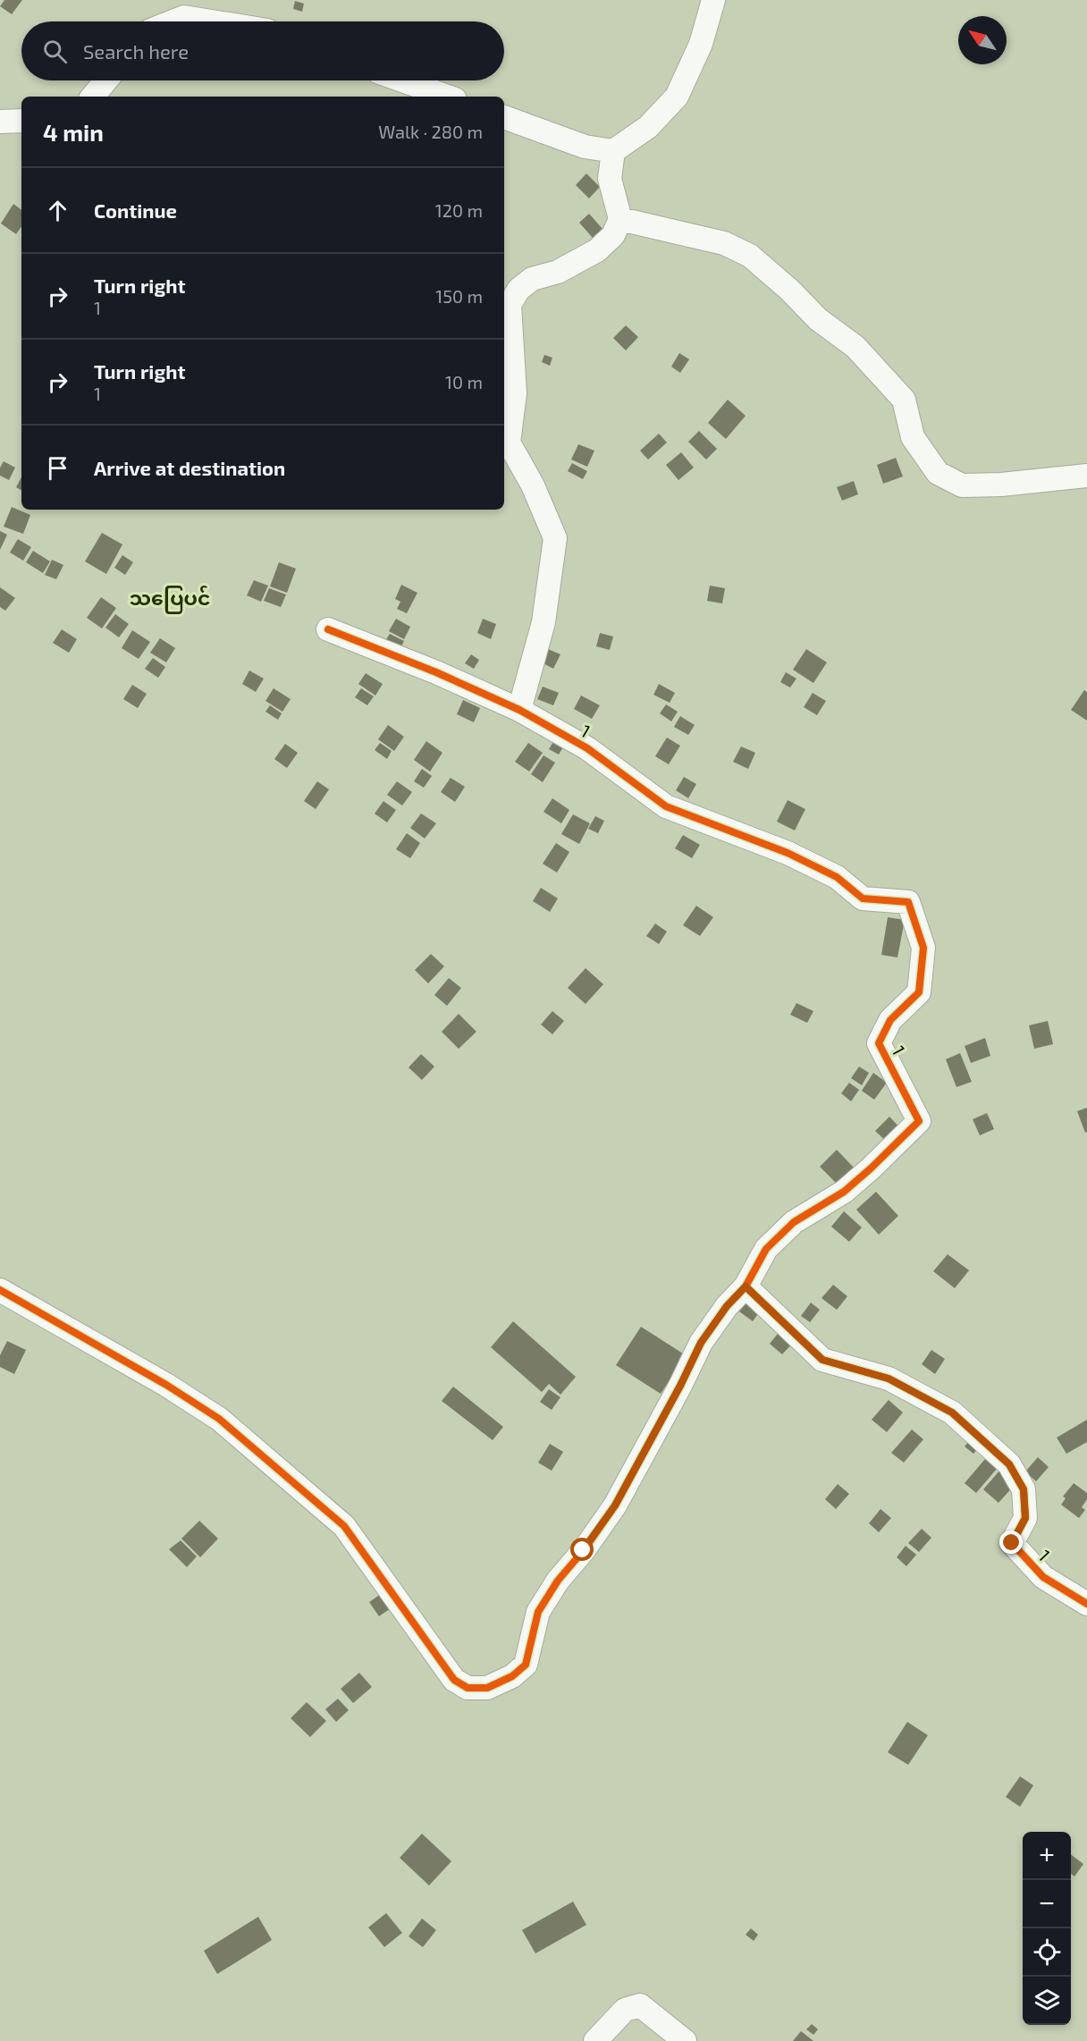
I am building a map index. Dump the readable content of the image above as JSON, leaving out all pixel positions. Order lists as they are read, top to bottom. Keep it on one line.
{"streets":{"street":["1"]},"districts":["သပြေပင်"],"north":"top left","page":{"search":"Search here","heading":["4 min","Walk · 280 m"],"list":[["Continue","120 m"],["Turn right","1","150 m"],["Turn right","1","10 m"],"Arrive at destination"],"map_buttons":["+","−"]}}
